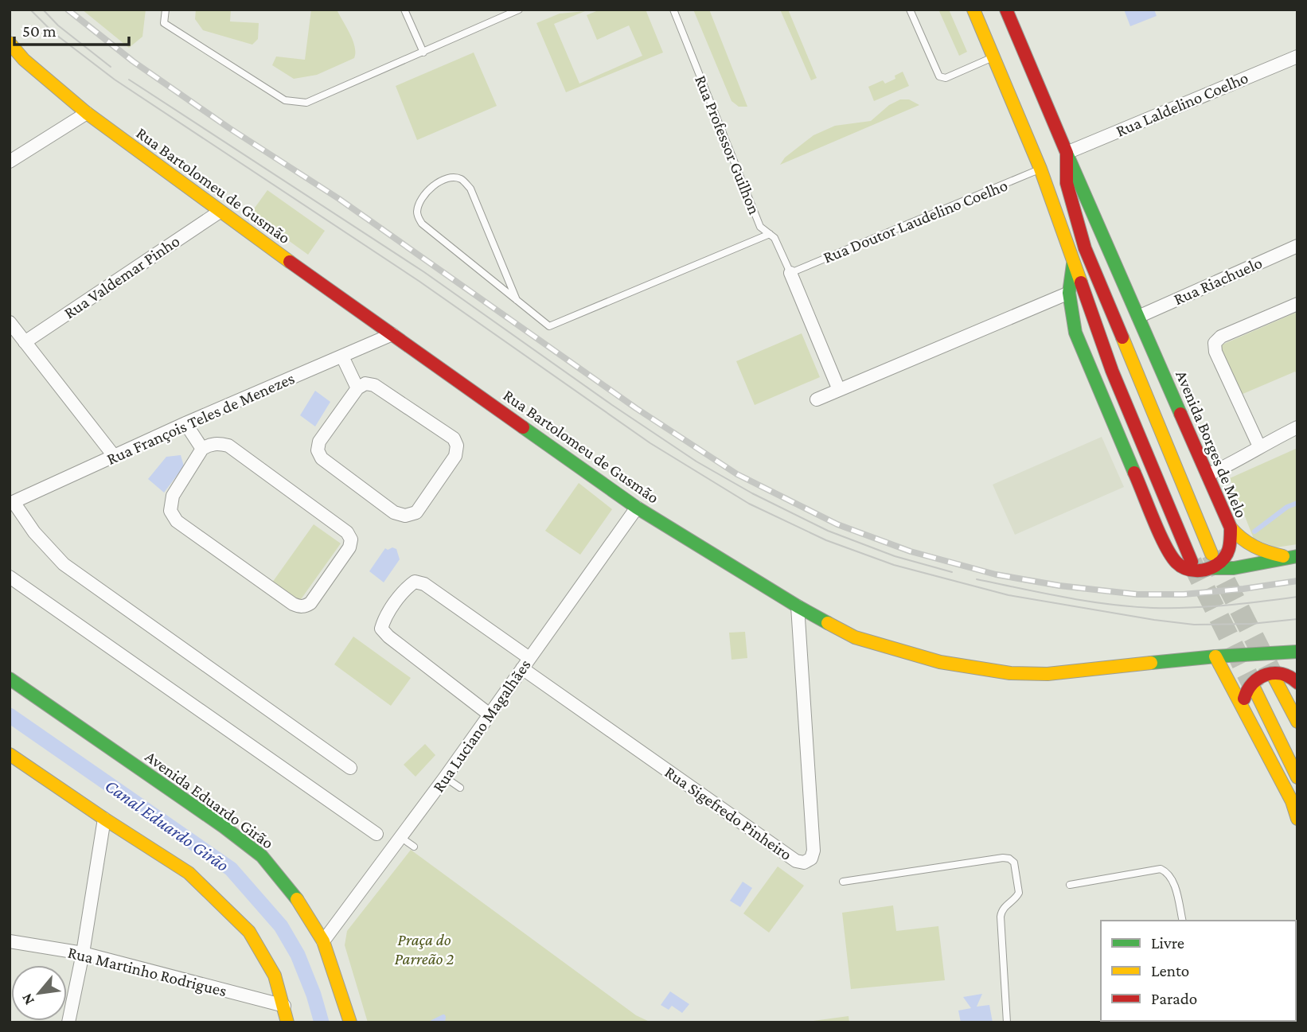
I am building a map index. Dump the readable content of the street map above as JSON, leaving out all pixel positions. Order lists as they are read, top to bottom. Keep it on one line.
{"streets":{"street":["Rua Laldelino Coelho","Rua Bartolomeu de Gusmão","Rua Valdemar Pinho","Rua Riachuelo","Rua François Teles de Menezes","Avenida Borges de Melo","Rua Luciano Magalhães","Avenida Eduardo Girão","Rua Sigefredo Pinheiro","Rua Martinho Rodrigues"],"lane":["Rua Professor Guilhon","Rua Doutor Laudelino Coelho"]},"crossings":[["Rua Laldelino Coelho","Avenida Borges de Melo"],["Rua Professor Guilhon","Rua Doutor Laudelino Coelho"],["Rua Bartolomeu de Gusmão","Rua Valdemar Pinho"],["Rua Bartolomeu de Gusmão","Rua François Teles de Menezes"],["Rua Bartolomeu de Gusmão","Rua Luciano Magalhães"],["Rua Bartolomeu de Gusmão","Rua Sigefredo Pinheiro"],["Rua Riachuelo","Avenida Borges de Melo"],["Rua Luciano Magalhães","Avenida Eduardo Girão"],["Rua Luciano Magalhães","Rua Sigefredo Pinheiro"]],"water":["Canal Eduardo Girão"],"parks":["Praça do Parreão 2"],"legend":["Livre","Lento","Parado"],"scale_bar":"50 m","north":"bottom left"}
